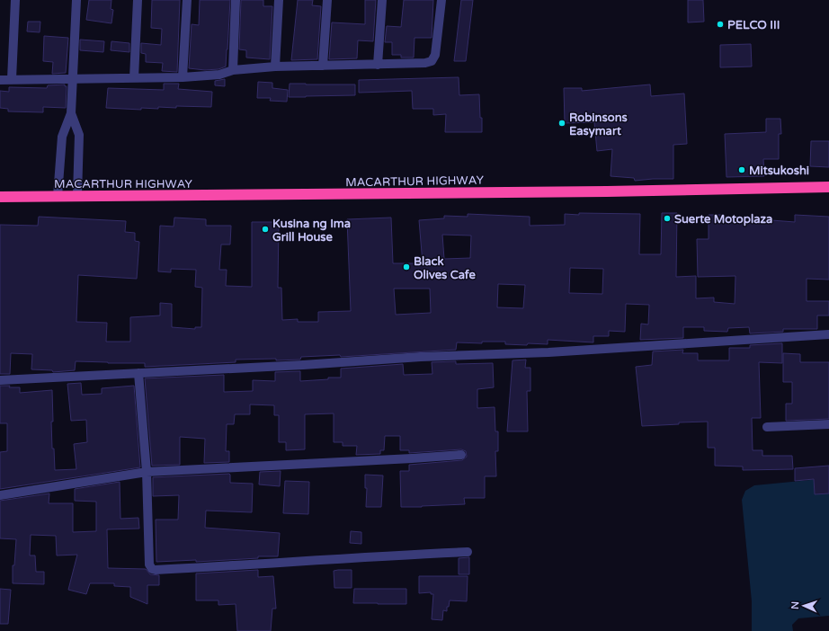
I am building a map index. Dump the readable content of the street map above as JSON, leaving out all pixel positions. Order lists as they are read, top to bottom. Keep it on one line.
{"streets":{"highway":["MACARTHUR HIGHWAY"]},"places":["PELCO III","Robinsons Easymart","Mitsukoshi","Suerte Motoplaza","Kusina ng Ima Grill House","Black Olives Cafe"],"north":"left"}
